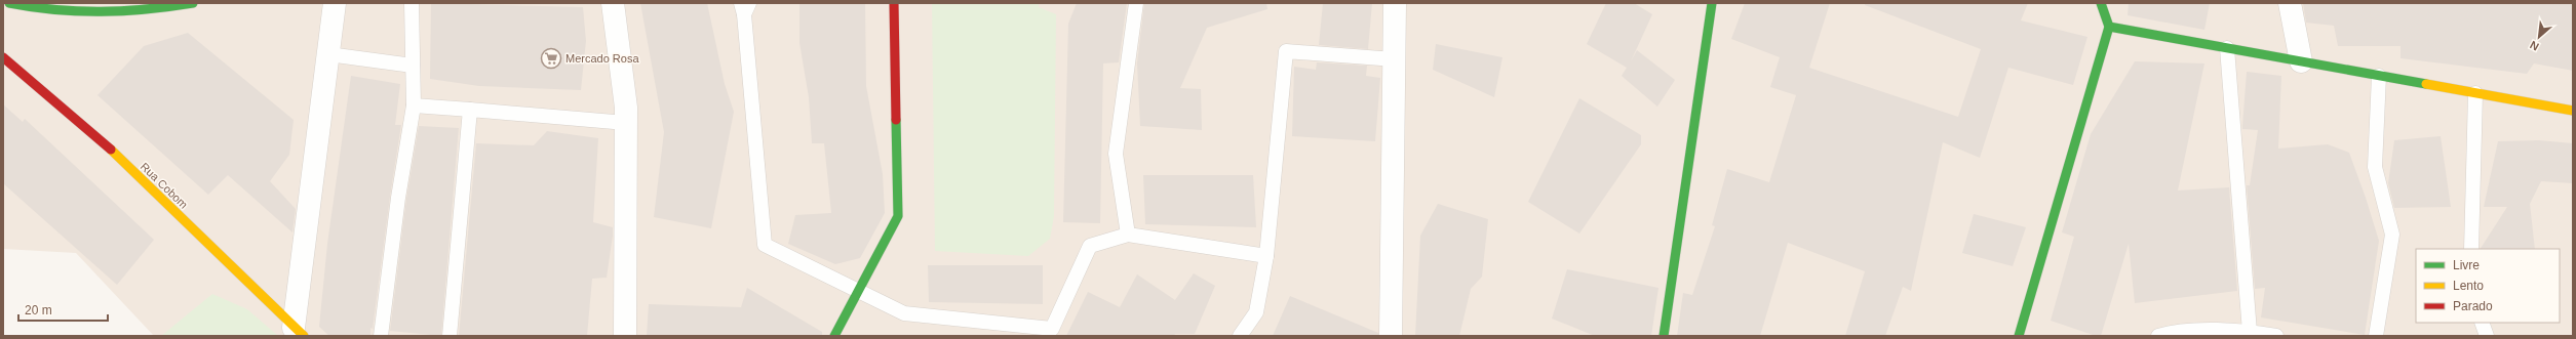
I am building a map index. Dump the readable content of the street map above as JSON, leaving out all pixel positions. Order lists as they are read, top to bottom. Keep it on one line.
{"streets":{"street":["Rua Cobom"]},"places":{"supermarket":["Mercado Rosa"]},"legend":["Livre","Lento","Parado"],"scale_bar":"20 m","north":"bottom left"}
